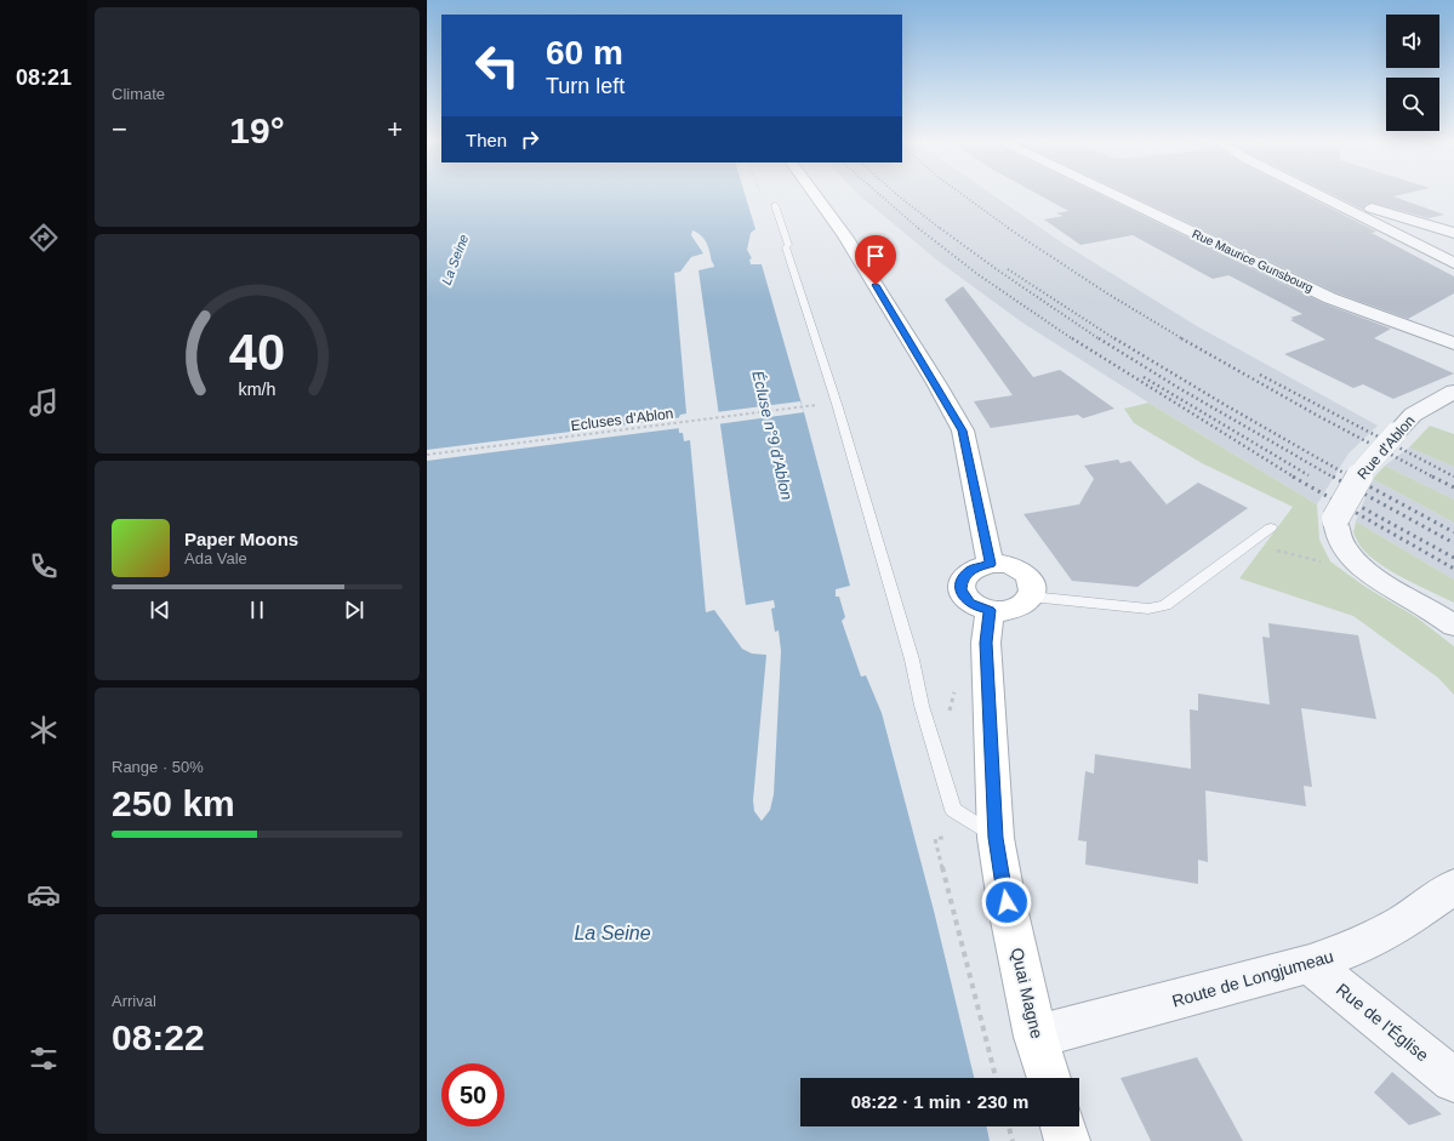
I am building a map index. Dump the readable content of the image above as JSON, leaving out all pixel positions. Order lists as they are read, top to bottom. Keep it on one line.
{"streets":{"main road":["Quai Magne"],"street":["Rue Maurice Gunsbourg","Rue d'Ablon","Route de Longjumeau","Rue de l'Église"],"path":["Ecluses d'Ablon"]},"crossings":[["Route de Longjumeau","Quai Magne"],["Route de Longjumeau","Rue de l'Église"]],"water":["La Seine","Écluse n°9 d'Ablon"],"page":{"tabs":"08:21","tile":["Climate",["Range · 50%","250 km"],["Arrival","08:22"]],"turn":["60 m","Turn left"],"heat":["−","19°","+"],"then":"Then","song":["Paper Moons","Ada Vale"],"limit":"50","trip":"08:22 · 1 min · 230 m","gauge":["40","km/h"]}}
